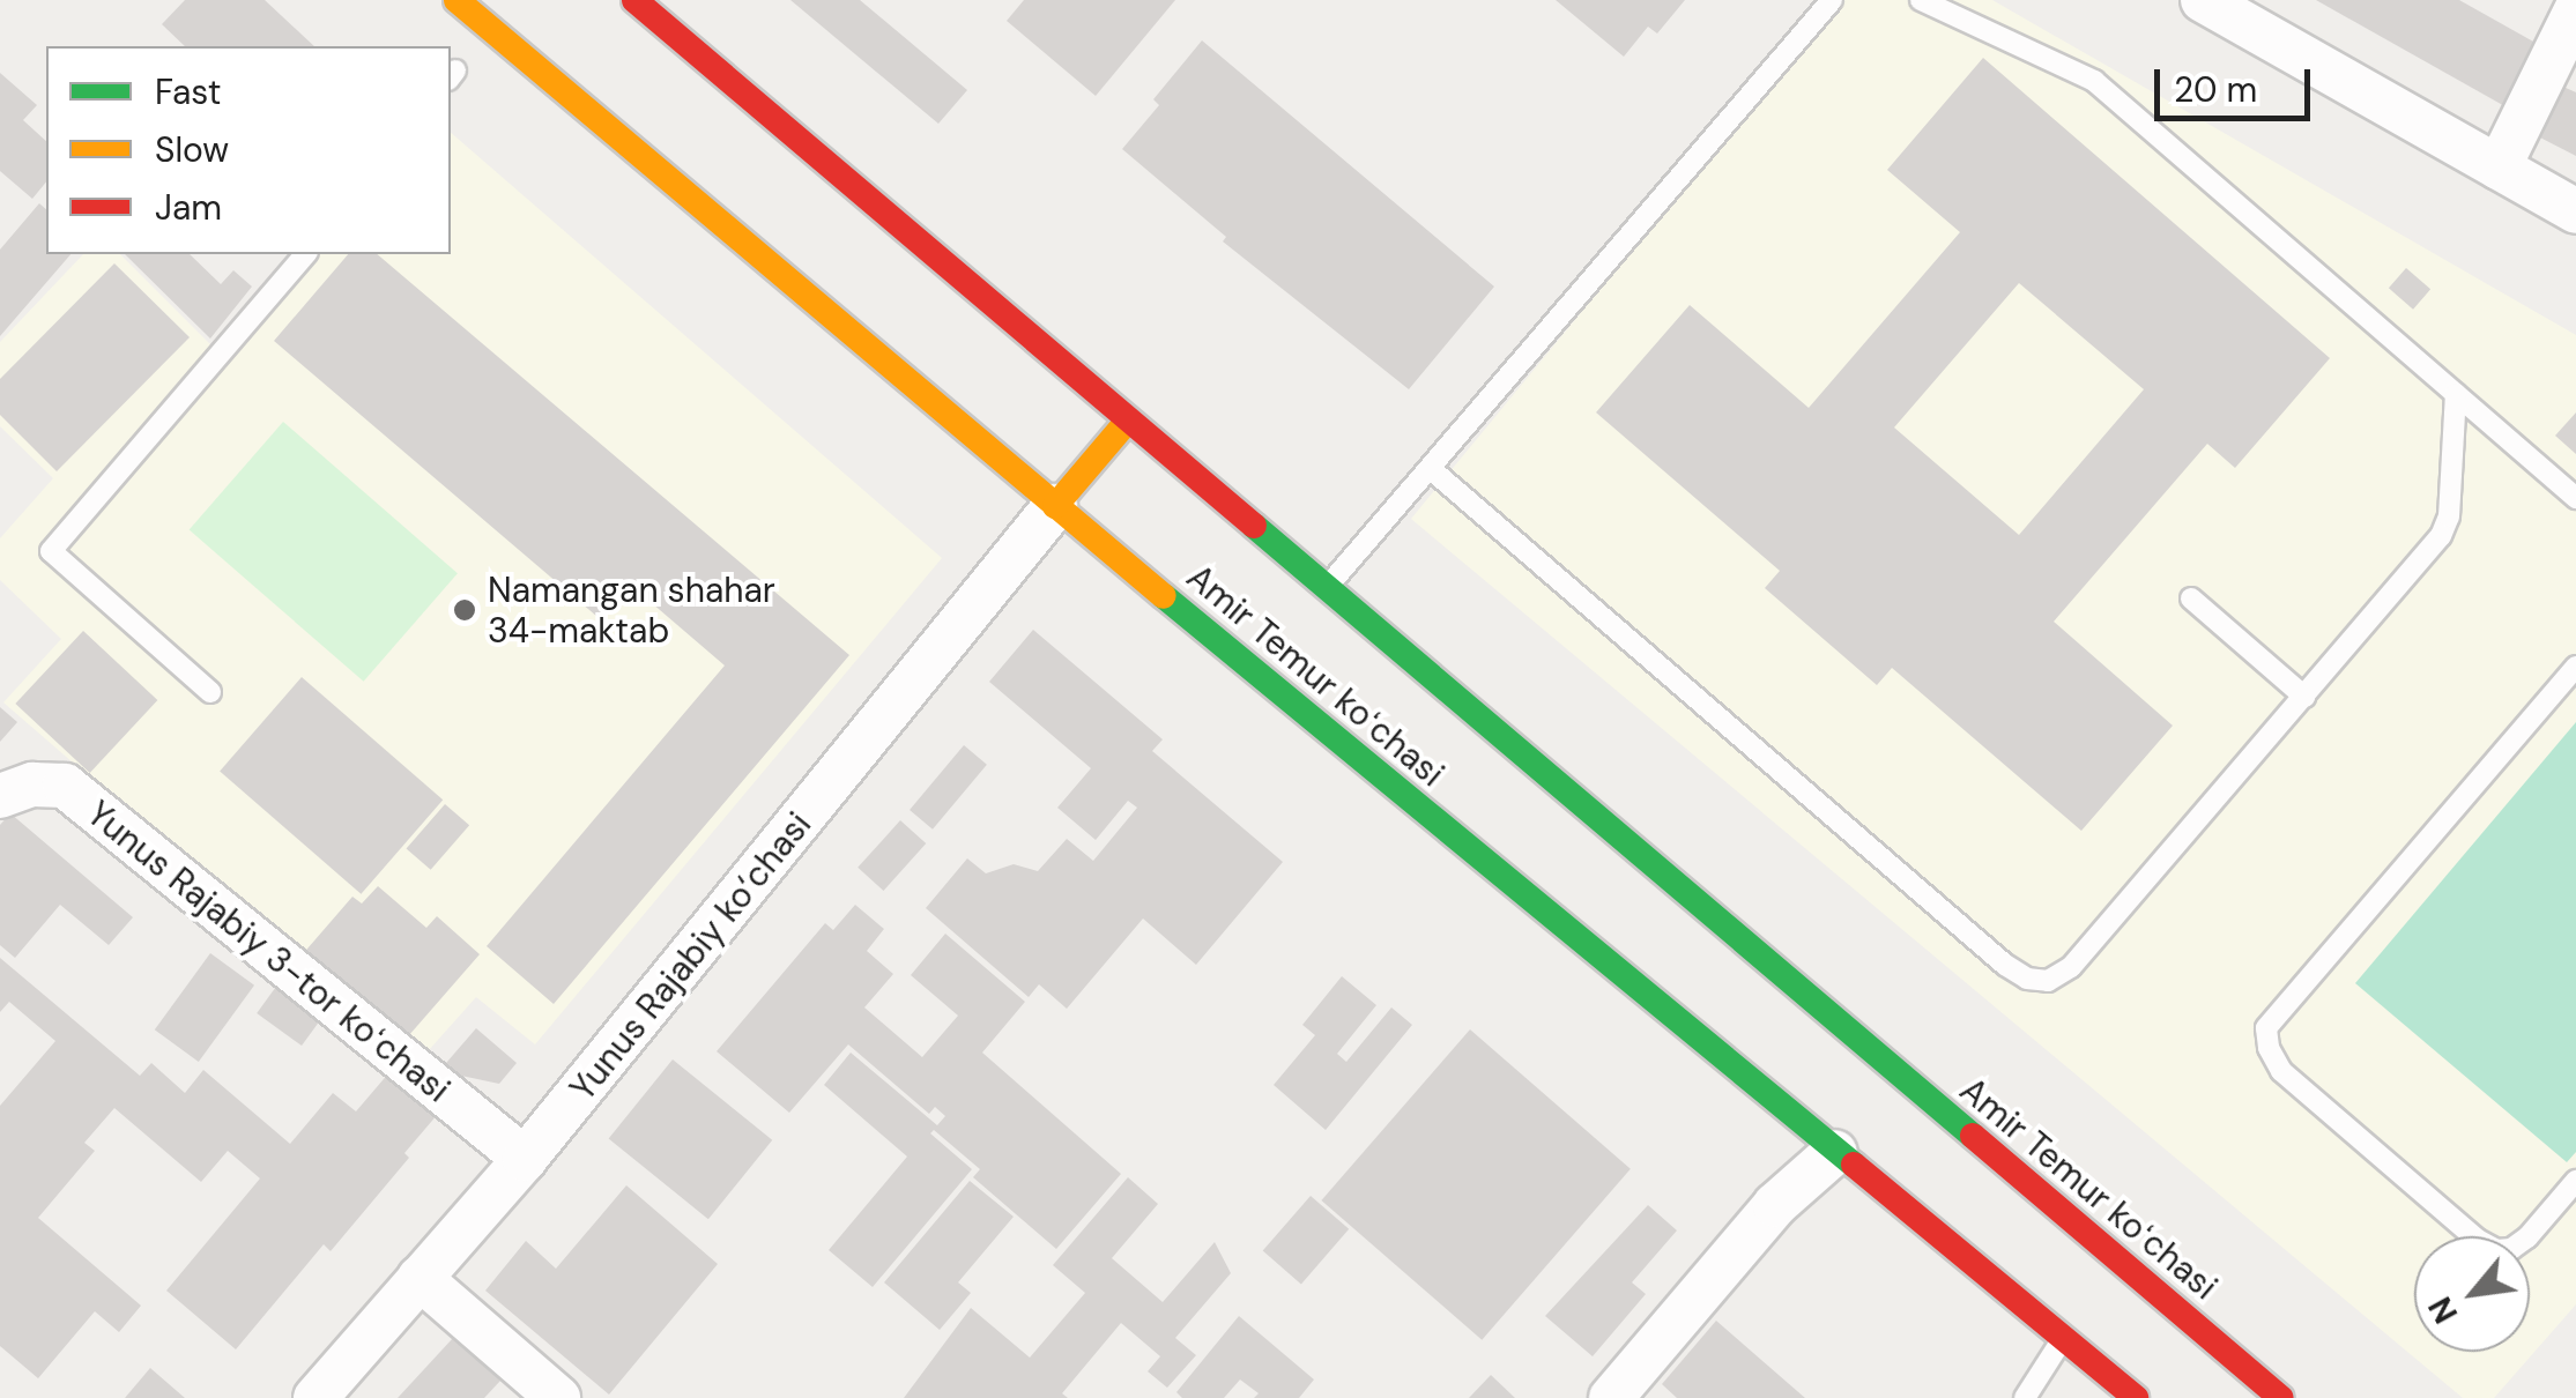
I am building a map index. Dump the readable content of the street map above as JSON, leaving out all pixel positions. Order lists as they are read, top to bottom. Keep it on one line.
{"streets":{"main road":["Amir Temur koʻchasi"],"street":["Yunus Rajabiy 3-tor koʻchasi","Yunus Rajabiy ko‘chasi"]},"crossings":[["Amir Temur koʻchasi","Yunus Rajabiy ko‘chasi"],["Yunus Rajabiy 3-tor koʻchasi","Yunus Rajabiy ko‘chasi"]],"places":["Namangan shahar 34-maktab"],"legend":["Fast","Slow","Jam"],"scale_bar":"20 m","north":"bottom left"}
